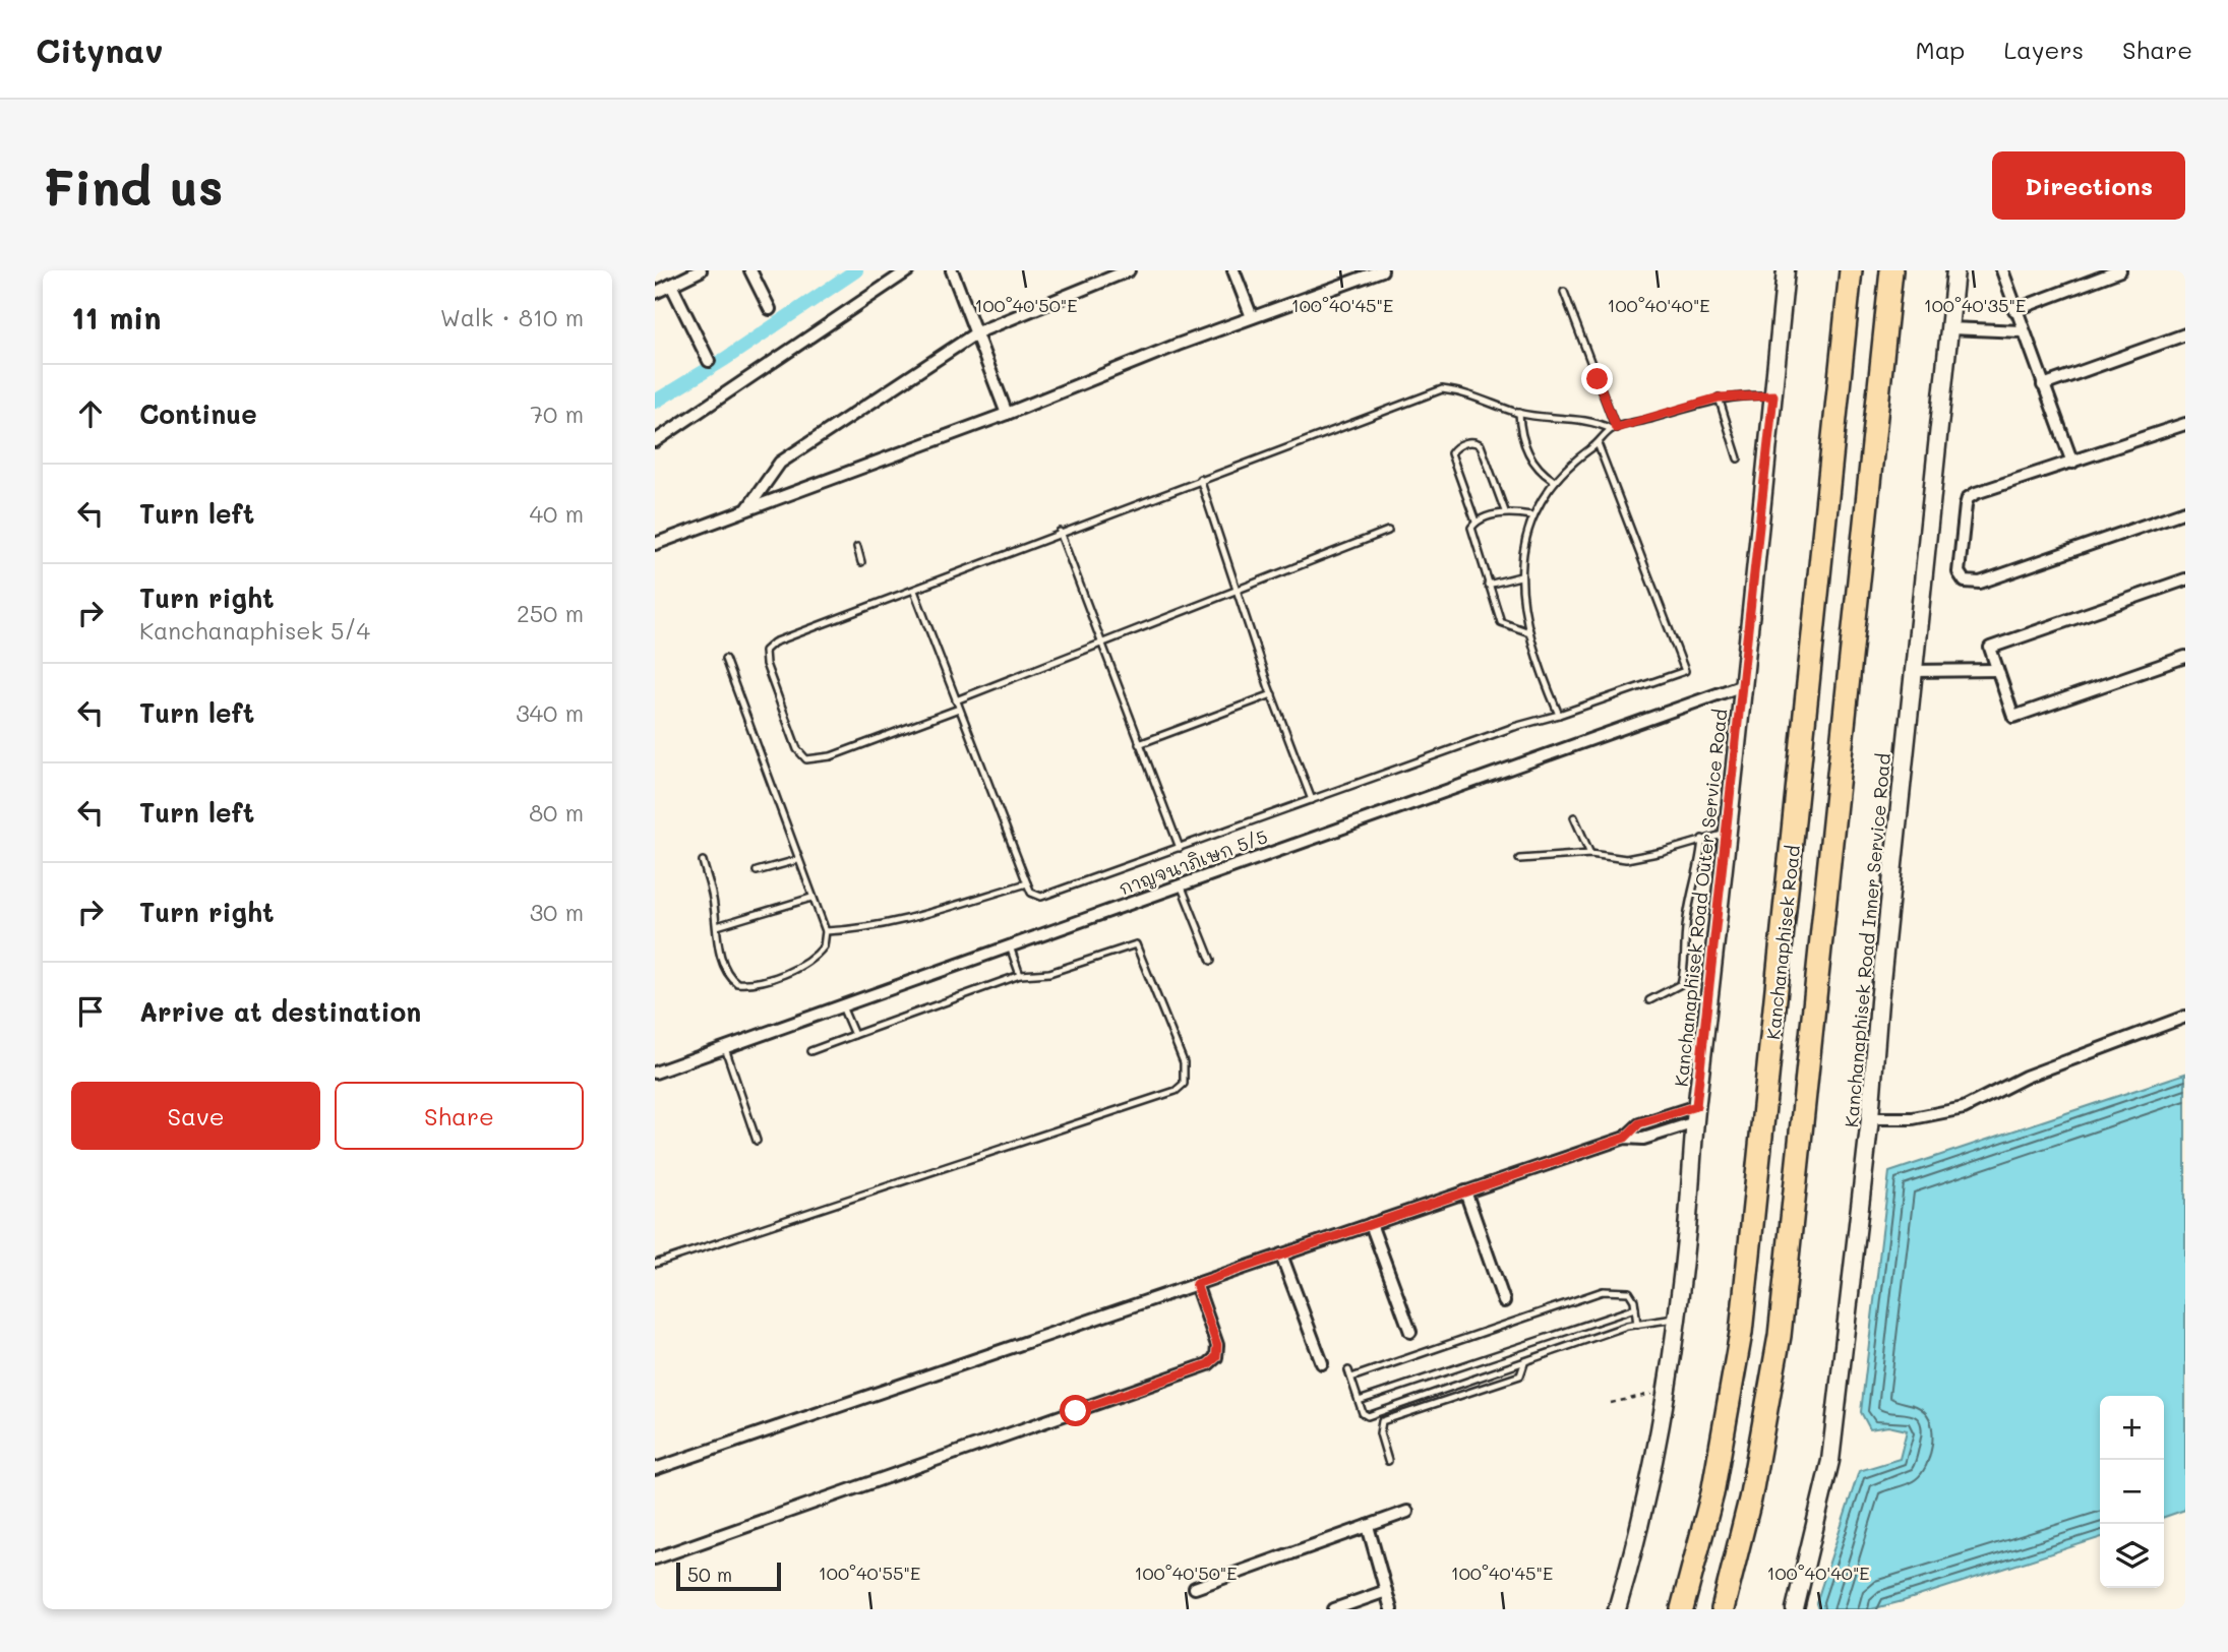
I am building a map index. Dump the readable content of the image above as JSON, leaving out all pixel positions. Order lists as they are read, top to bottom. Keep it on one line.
{"streets":{"highway":["Kanchanaphisek Road"],"main road":["Kanchanaphisek Road Outer Service Road","Kanchanaphisek Road Inner Service Road"],"street":["กาญจนาภิเษก 5/5"]},"crossings":[["กาญจนาภิเษก 5/5","Kanchanaphisek Road Outer Service Road"]],"scale_bar":"50 m","page":{"header":"Citynav","nav":["Map","Layers","Share"],"buttons":["Directions",["Save","Share"]],"title":"Find us","heading":["11 min","Walk · 810 m"],"list":[["Continue","70 m"],["Turn left","40 m"],["Turn right","Kanchanaphisek 5/4","250 m"],["Turn left","340 m"],["Turn left","80 m"],["Turn right","30 m"],"Arrive at destination"],"map_buttons":["+","−"],"scale":"50 m"},"coordinates":["100°40'50\"E","100°40'45\"E","100°40'40\"E","100°40'35\"E","100°40'55\"E"]}
